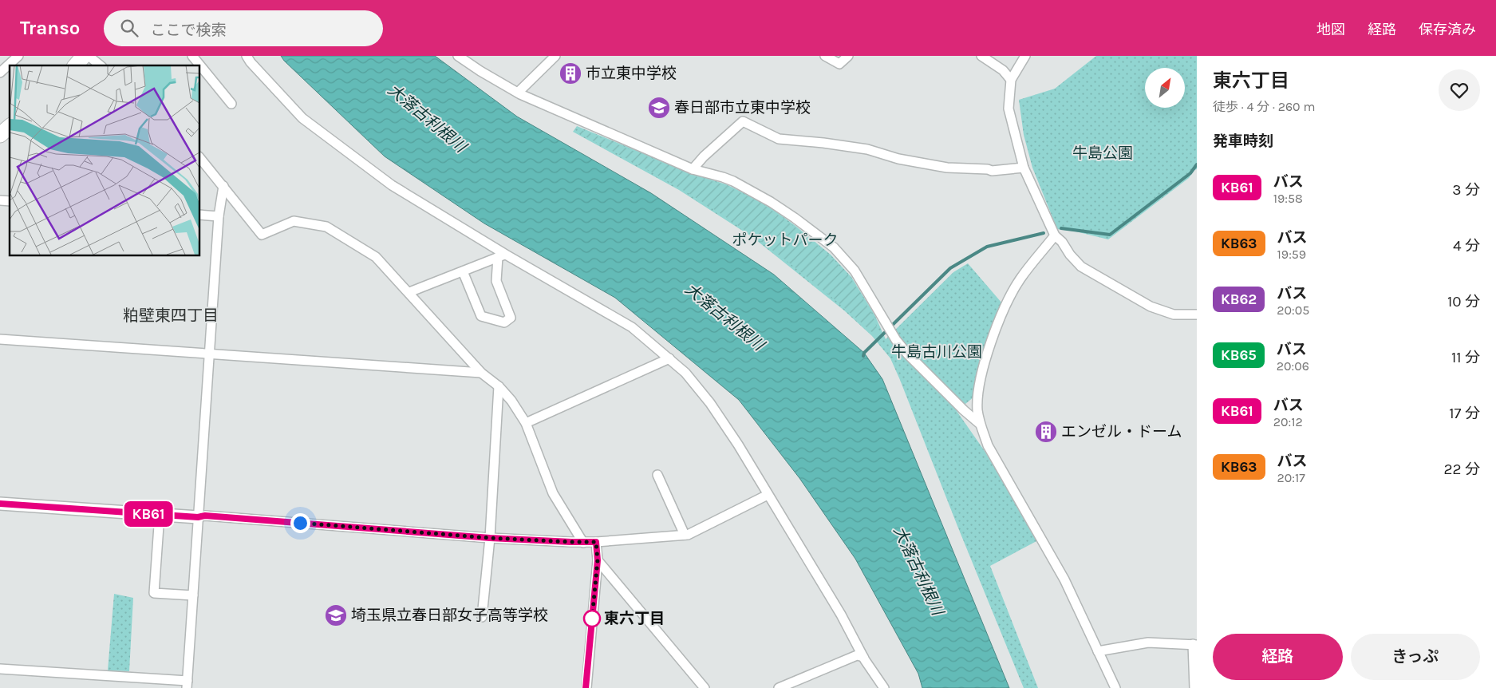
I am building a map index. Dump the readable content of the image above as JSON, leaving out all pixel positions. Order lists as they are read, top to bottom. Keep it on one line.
{"districts":["粕壁東四丁目"],"water":["大落古利根川"],"parks":["牛島公園","ポケットパーク","牛島古川公園"],"places":{"building":["市立東中学校","エンゼル・ドーム"],"school or university":["春日部市立東中学校","埼玉県立春日部女子高等学校"],"other":["東六丁目"]},"lines":["bus line KB61"],"north":"top right","page":{"header":"Transo","search":"ここで検索","nav":["地図","経路","保存済み"],"on_map":"KB61","heading":[["東六丁目","徒歩 · 4 分 · 260 m"],"発車時刻"],"list":[{"mark":"KB61","name":"バス","note":"19:58","value":"3 分"},{"mark":"KB63","name":"バス","note":"19:59","value":"4 分"},{"mark":"KB62","name":"バス","note":"20:05","value":"10 分"},{"mark":"KB65","name":"バス","note":"20:06","value":"11 分"},{"mark":"KB61","name":"バス","note":"20:12","value":"17 分"},{"mark":"KB63","name":"バス","note":"20:17","value":"22 分"}],"buttons":["経路","きっぷ"]}}
